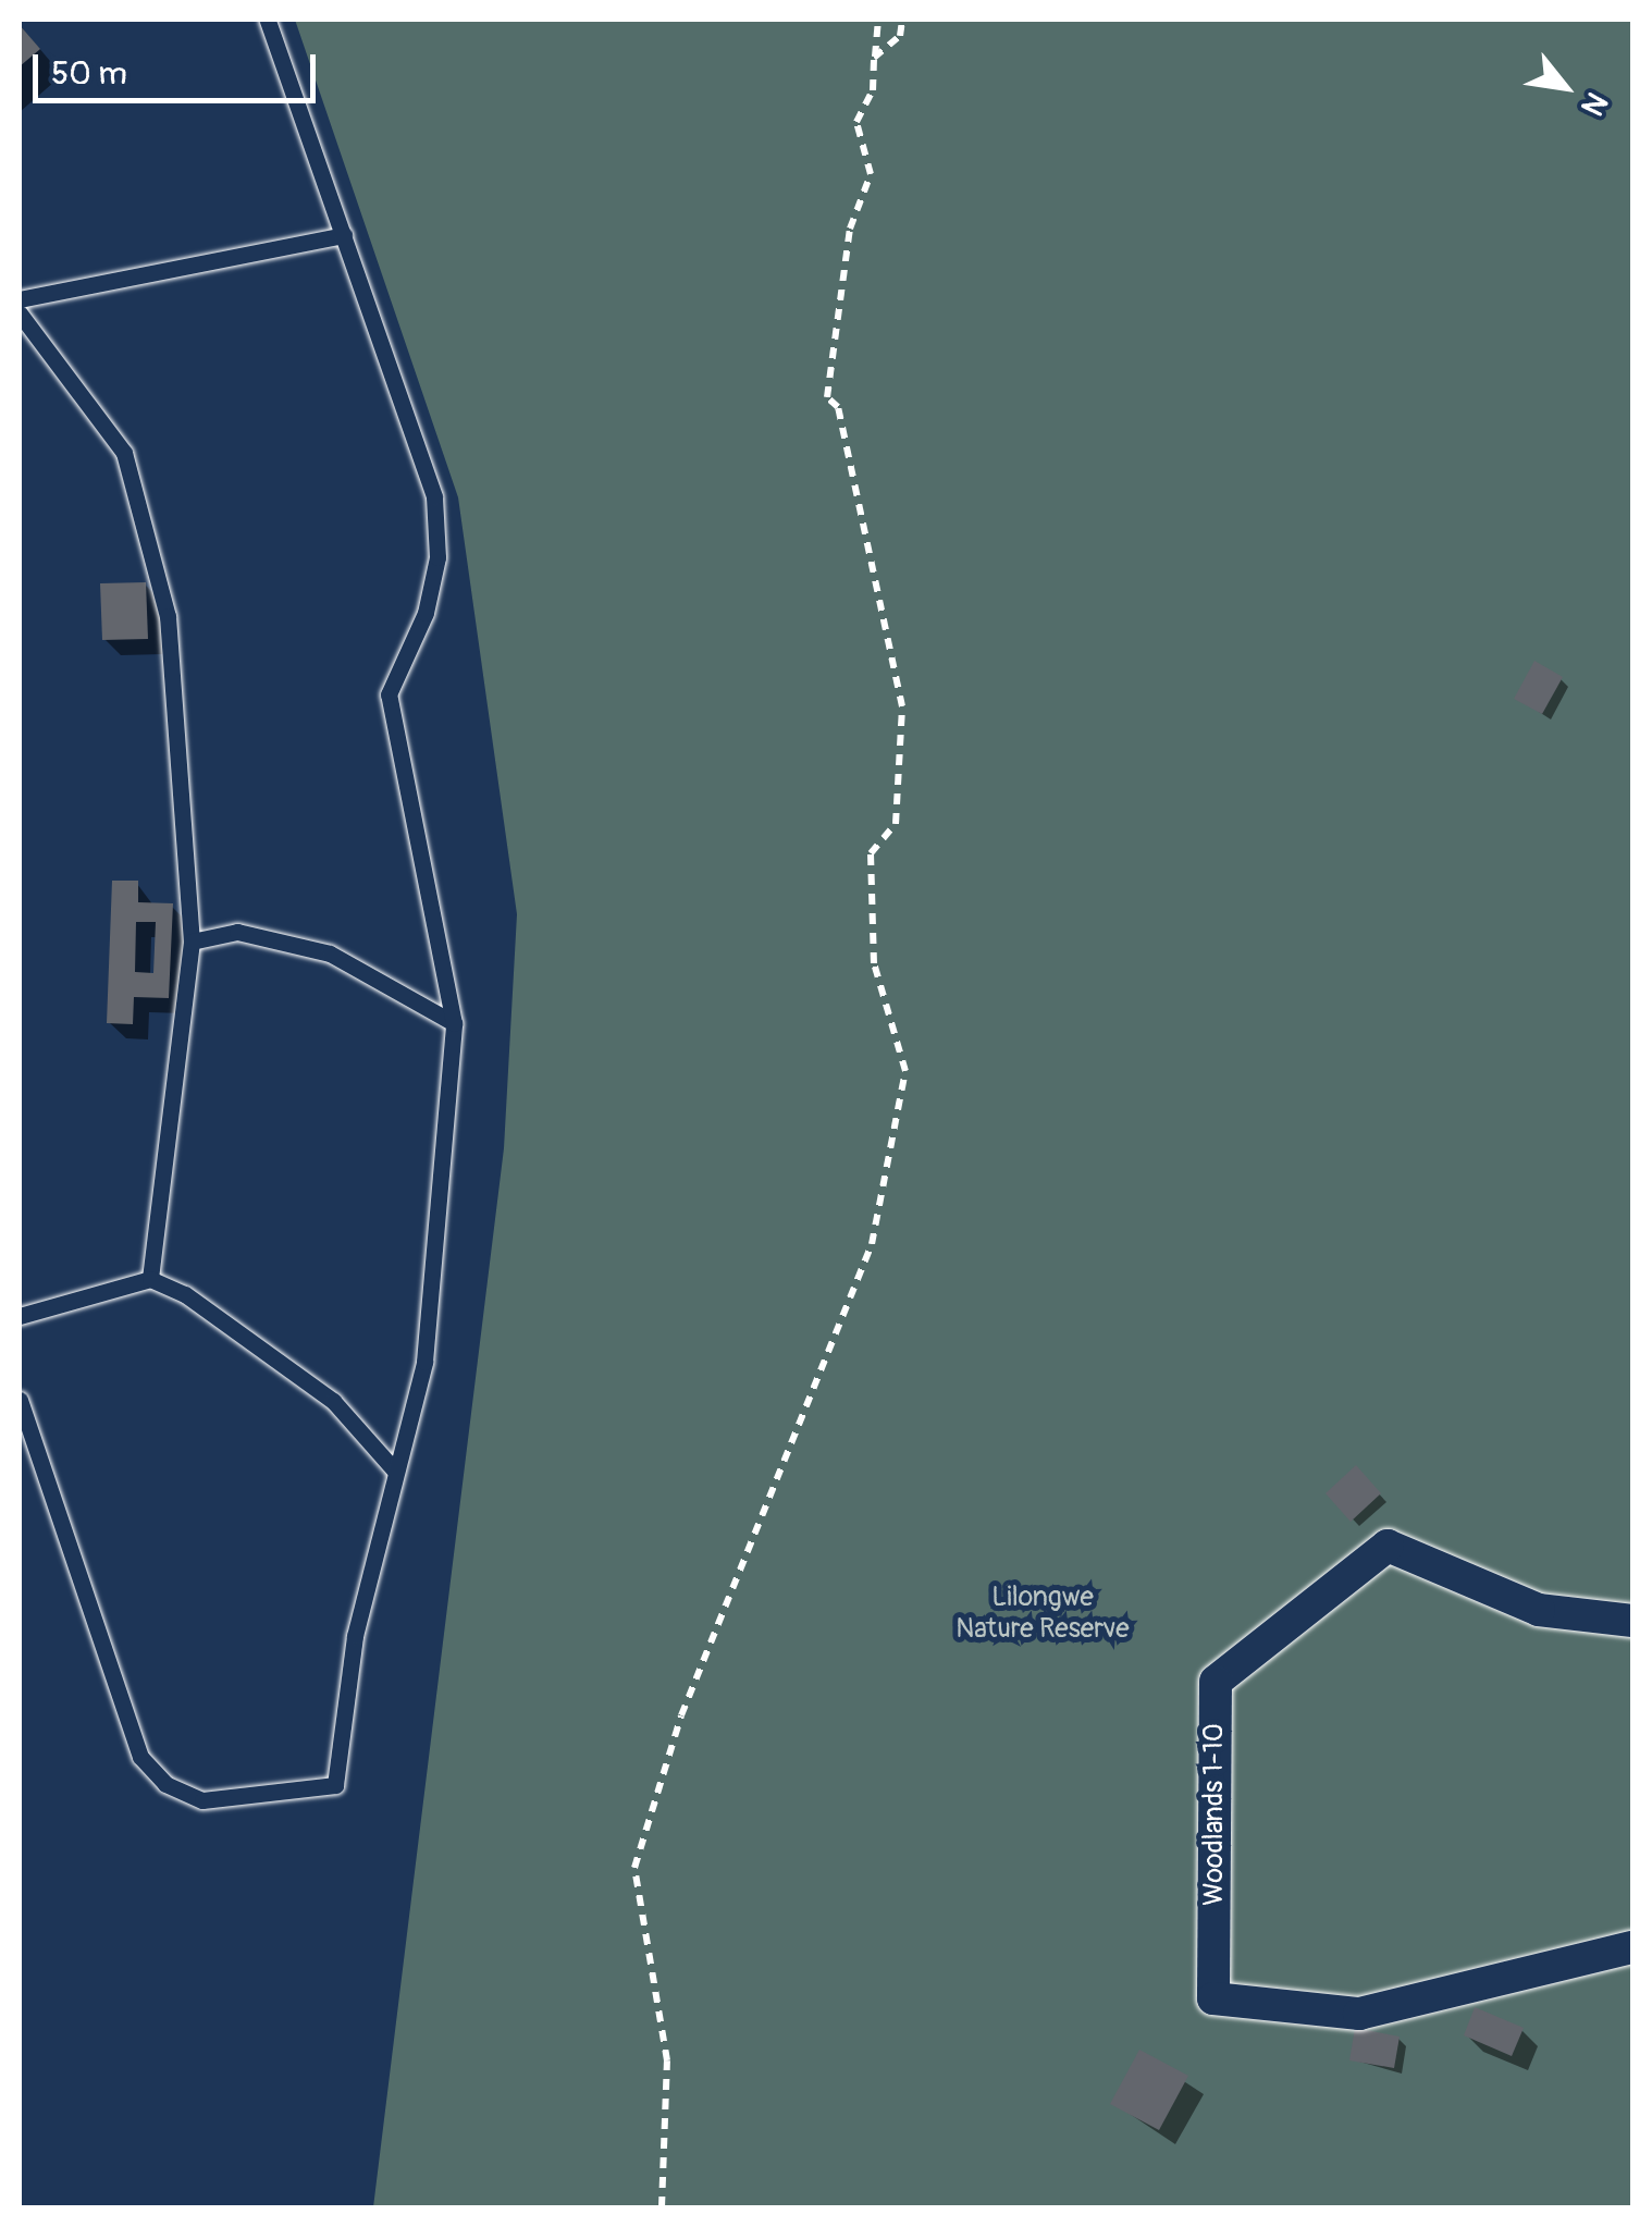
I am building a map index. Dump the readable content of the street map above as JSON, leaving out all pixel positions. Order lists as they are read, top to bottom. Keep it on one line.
{"streets":{"street":["Woodlands 1-10"]},"parks":["Lilongwe Nature Reserve"],"scale_bar":"50 m","north":"bottom right"}
